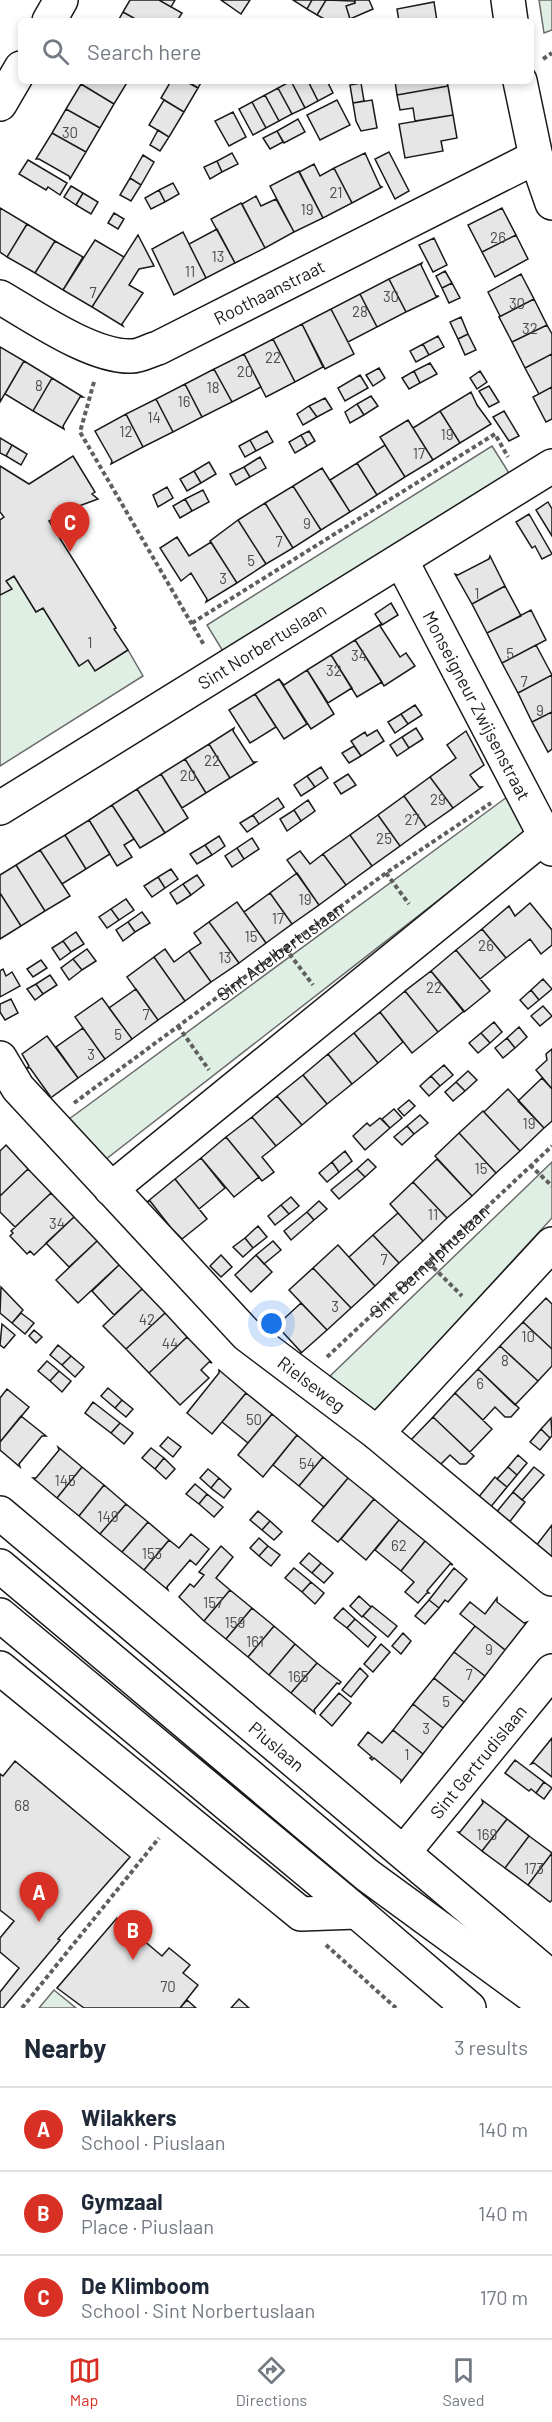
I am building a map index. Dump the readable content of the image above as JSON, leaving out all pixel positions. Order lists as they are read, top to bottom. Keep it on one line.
{"streets":{"street":["Roothaanstraat","Sint Norbertuslaan","Monseigneur Zwijsenstraat","Rielseweg","Piuslaan","Sint Gertrudislaan"],"path":["Sint Adelbertuslaan","Sint Bernulphuslaan"]},"crossings":[["Sint Norbertuslaan","Monseigneur Zwijsenstraat"],["Monseigneur Zwijsenstraat","Sint Adelbertuslaan"],["Sint Adelbertuslaan","Rielseweg"],["Sint Bernulphuslaan","Rielseweg"],["Piuslaan","Sint Gertrudislaan"]],"house_numbers":["30","21","19","26","13","11","7","30","30","28","32","22","20","8","18","16","14","12","19","17","9","7","5","3","1","1","5","34","32","7","9","22","20","29","27","25","19","17","15","26","13","22","7","5","3","19","15","11","34","7","3","42","10","44","8","6","50","54","145","149","62","153","157","159","161","9","7","165","5","3","1","68","169","173","70"],"page":{"search":"Search here","pins":["C","A","B"],"heading":["Nearby","3 results"],"list":[{"mark":"A","name":"Wilakkers","note":"School · Piuslaan","value":"140 m"},{"mark":"B","name":"Gymzaal","note":"Place · Piuslaan","value":"140 m"},{"mark":"C","name":"De Klimboom","note":"School · Sint Norbertuslaan","value":"170 m"}],"nav":["Map","Directions","Saved"]}}
